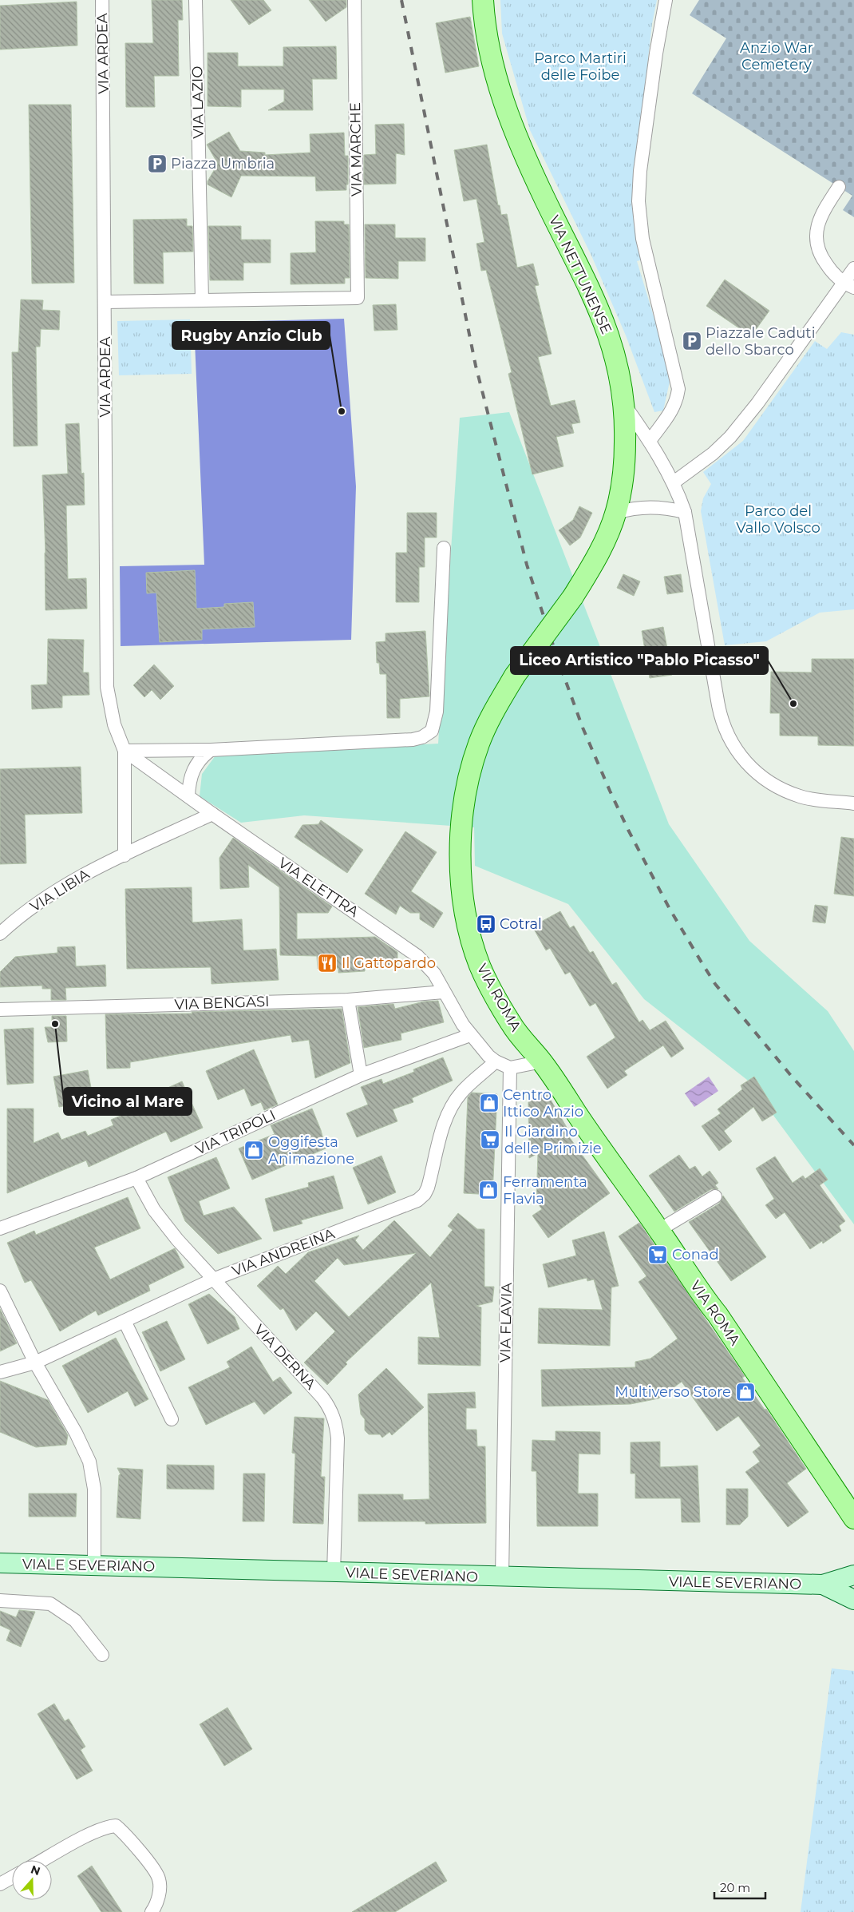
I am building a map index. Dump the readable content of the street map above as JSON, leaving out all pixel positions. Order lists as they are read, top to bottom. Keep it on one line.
{"streets":{"main road":["VIA NETTUNENSE","VIA ROMA","VIALE SEVERIANO"],"street":["VIA ARDEA","VIA LAZIO","VIA MARCHE","VIA ELETTRA","VIA LIBIA","VIA BENGASI","VIA TRIPOLI","VIA ANDREINA","VIA FLAVIA","VIA DERNA"]},"crossings":[["VIA ARDEA","VIA ELETTRA"],["VIA ARDEA","VIA LIBIA"],["VIA LAZIO","VIA MARCHE"],["VIA NETTUNENSE","VIA ROMA"],["VIA ELETTRA","VIA LIBIA"],["VIA ELETTRA","VIA BENGASI"],["VIA ELETTRA","VIA TRIPOLI"],["VIA ELETTRA","VIA ANDREINA"],["VIA TRIPOLI","VIA DERNA"],["VIA ANDREINA","VIA DERNA"],["VIA FLAVIA","VIALE SEVERIANO"],["VIA DERNA","VIALE SEVERIANO"]],"parks":["Anzio War Cemetery","Parco Martiri delle Foibe","Parco del Vallo Volsco"],"places":{"parking":["Piazza Umbria","Piazzale Caduti dello Sbarco"],"other":["Rugby Anzio Club","Liceo Artistico \"Pablo Picasso\"","Vicino al Mare"],"bus stop":["Cotral"],"restaurant":["Il Gattopardo"],"shop":["Centro Ittico Anzio","Oggifesta Animazione","Ferramenta Flavia","Multiverso Store"],"supermarket":["Il Giardino delle Primizie","Conad"]},"scale_bar":"20 m","north":"top"}
